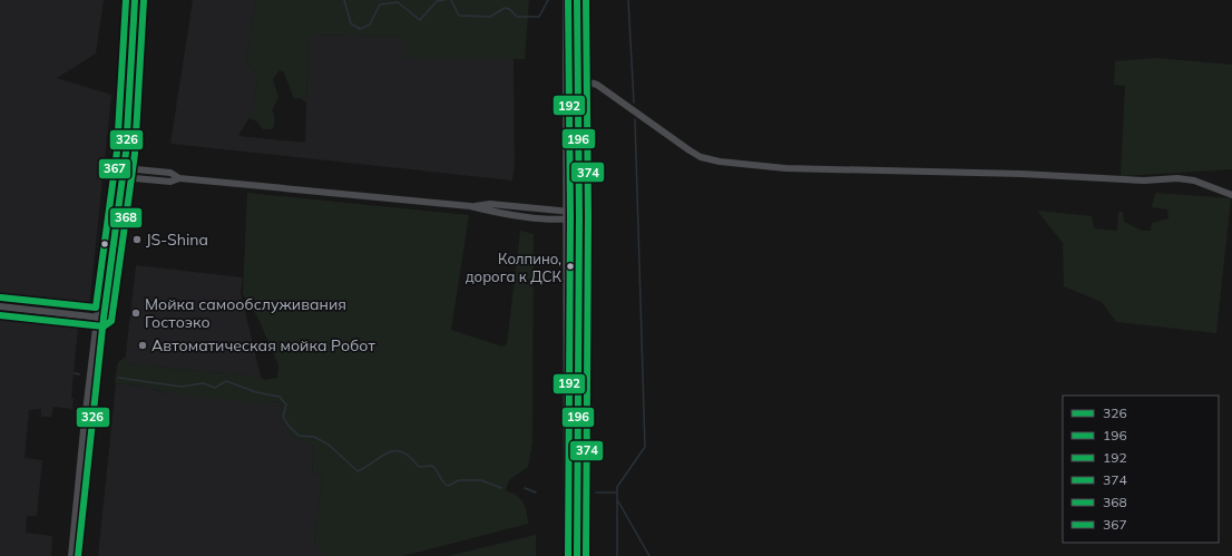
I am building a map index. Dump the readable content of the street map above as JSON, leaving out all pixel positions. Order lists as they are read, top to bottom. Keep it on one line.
{"places":["JS-Shina","Колпино, дорога к ДСК","Мойка самообслуживания Гостоэко","Автоматическая мойка Робот"],"lines":["transit line 326","transit line 196","transit line 192","transit line 374","transit line 368","transit line 367"],"legend":["326","196","192","374","368","367"]}
